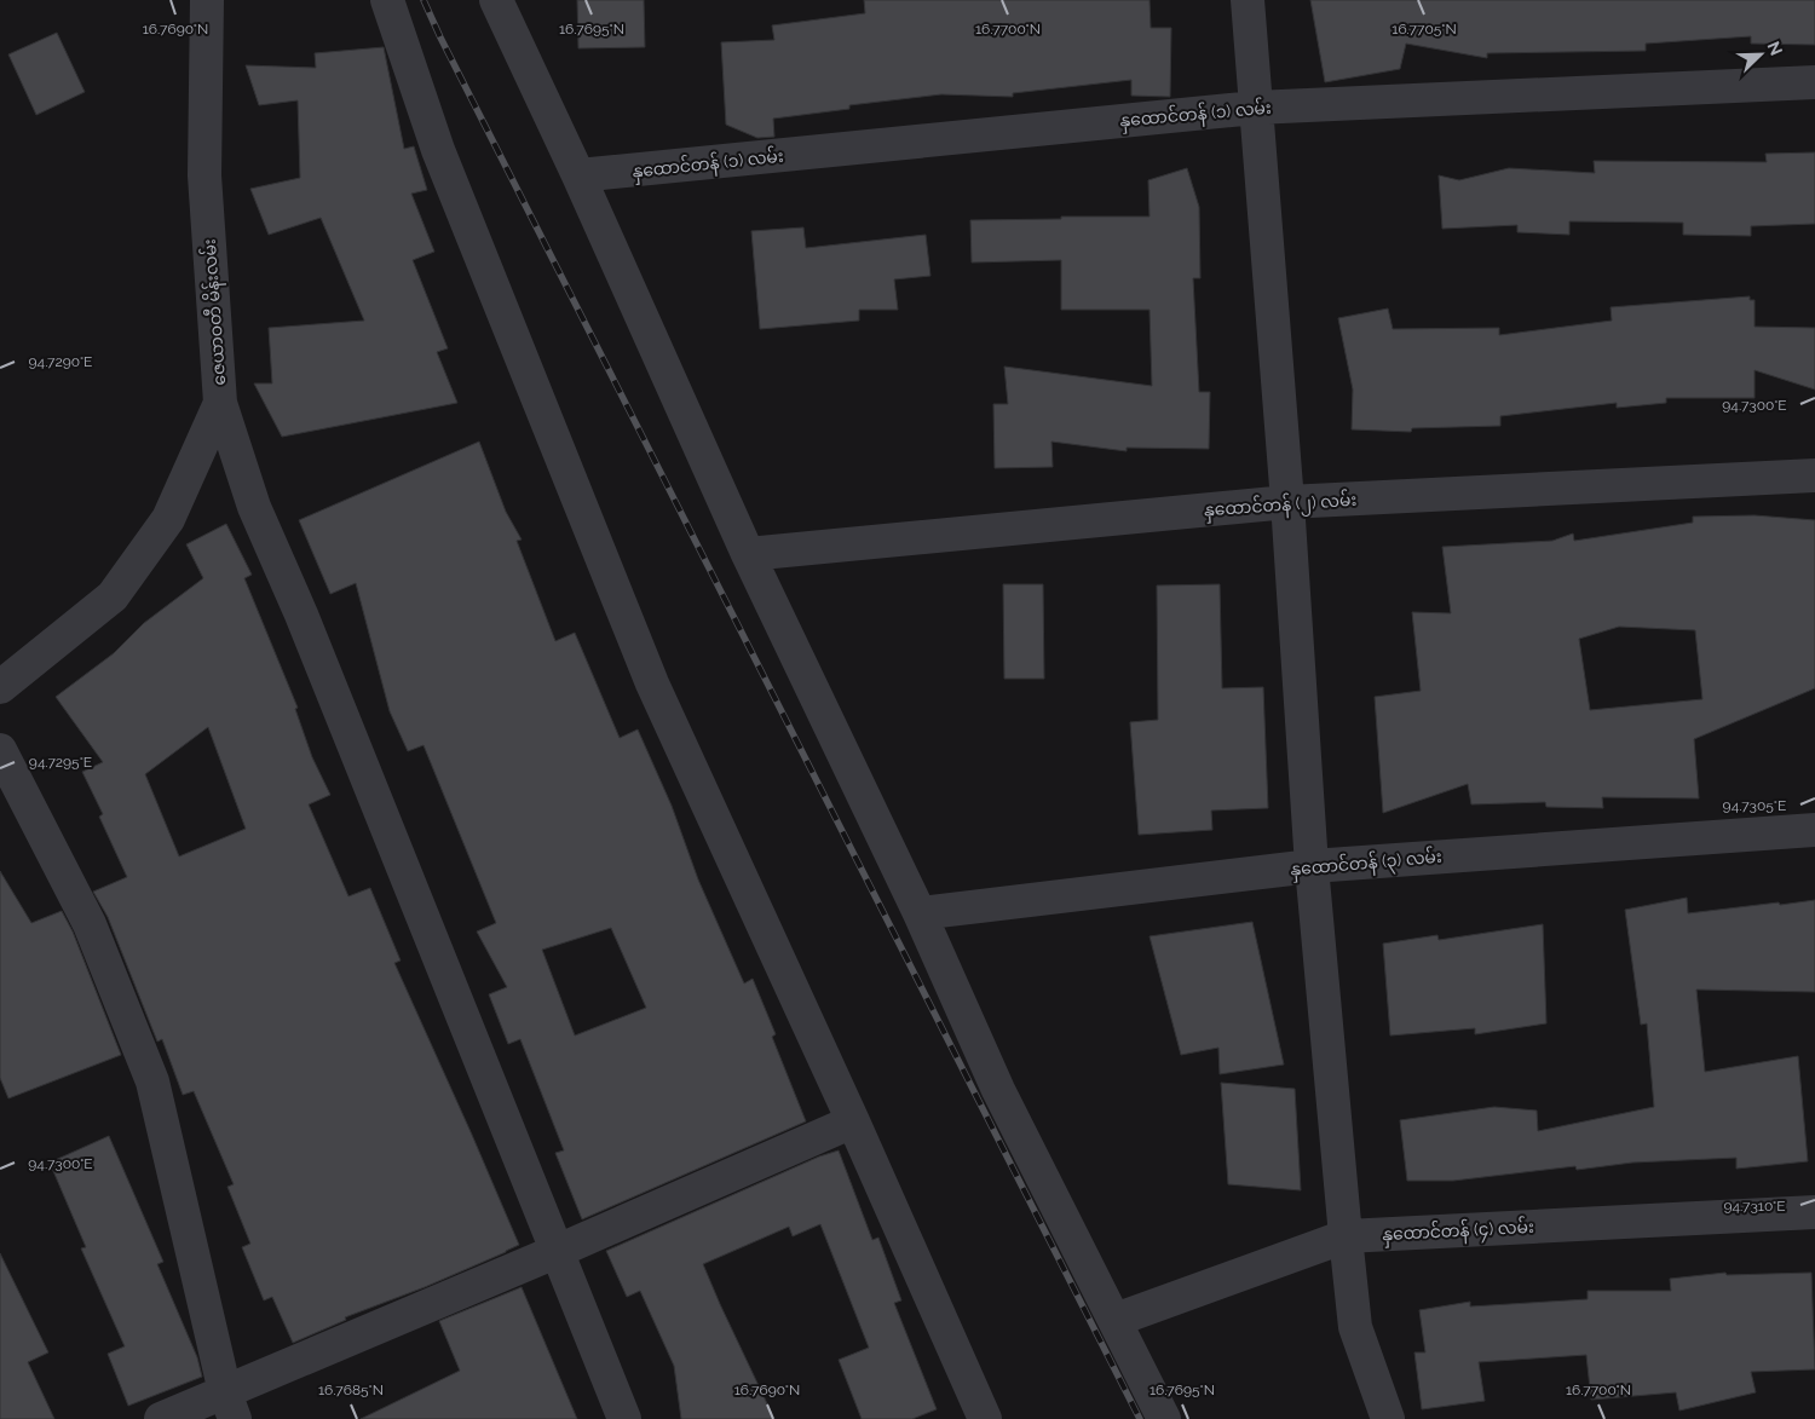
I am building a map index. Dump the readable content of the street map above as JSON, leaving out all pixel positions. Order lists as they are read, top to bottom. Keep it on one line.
{"streets":{"street":["နှထောင်တန် (၁) လမ်း","ဇေယာဝတီ မိန်းလမ်း","နှထောင်တန် (၂) လမ်း","နှထောင်တန် (၃) လမ်း","နှထောင်တန် (၄) လမ်း"]},"north":"top right","coordinates":["16.7690°N","16.7695°N","16.7700°N","16.7705°N","94.7290°E","94.7300°E","94.7295°E","94.7305°E","94.7310°E","16.7685°N"]}
